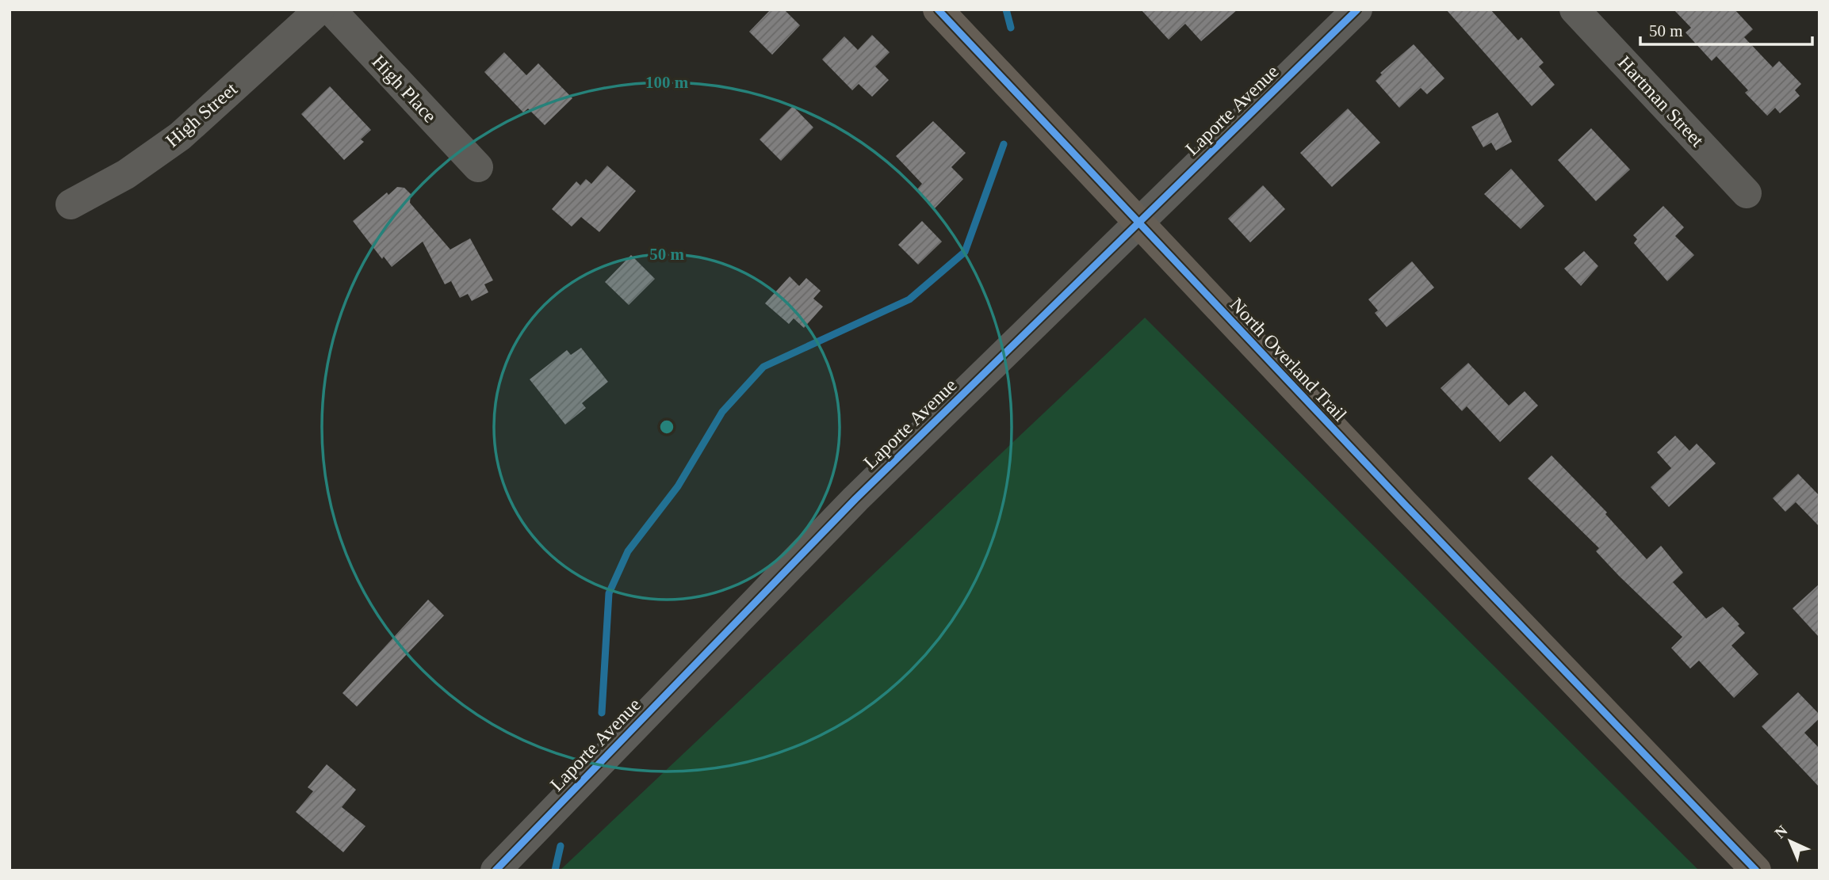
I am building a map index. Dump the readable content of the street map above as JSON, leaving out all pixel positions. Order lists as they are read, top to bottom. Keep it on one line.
{"streets":{"main road":["North Overland Trail"],"street":["High Place","Hartman Street","Laporte Avenue","High Street"]},"crossings":[["Laporte Avenue","North Overland Trail"]],"scale_bar":"50 m","north":"top left","rings":["100 m","50 m"]}
